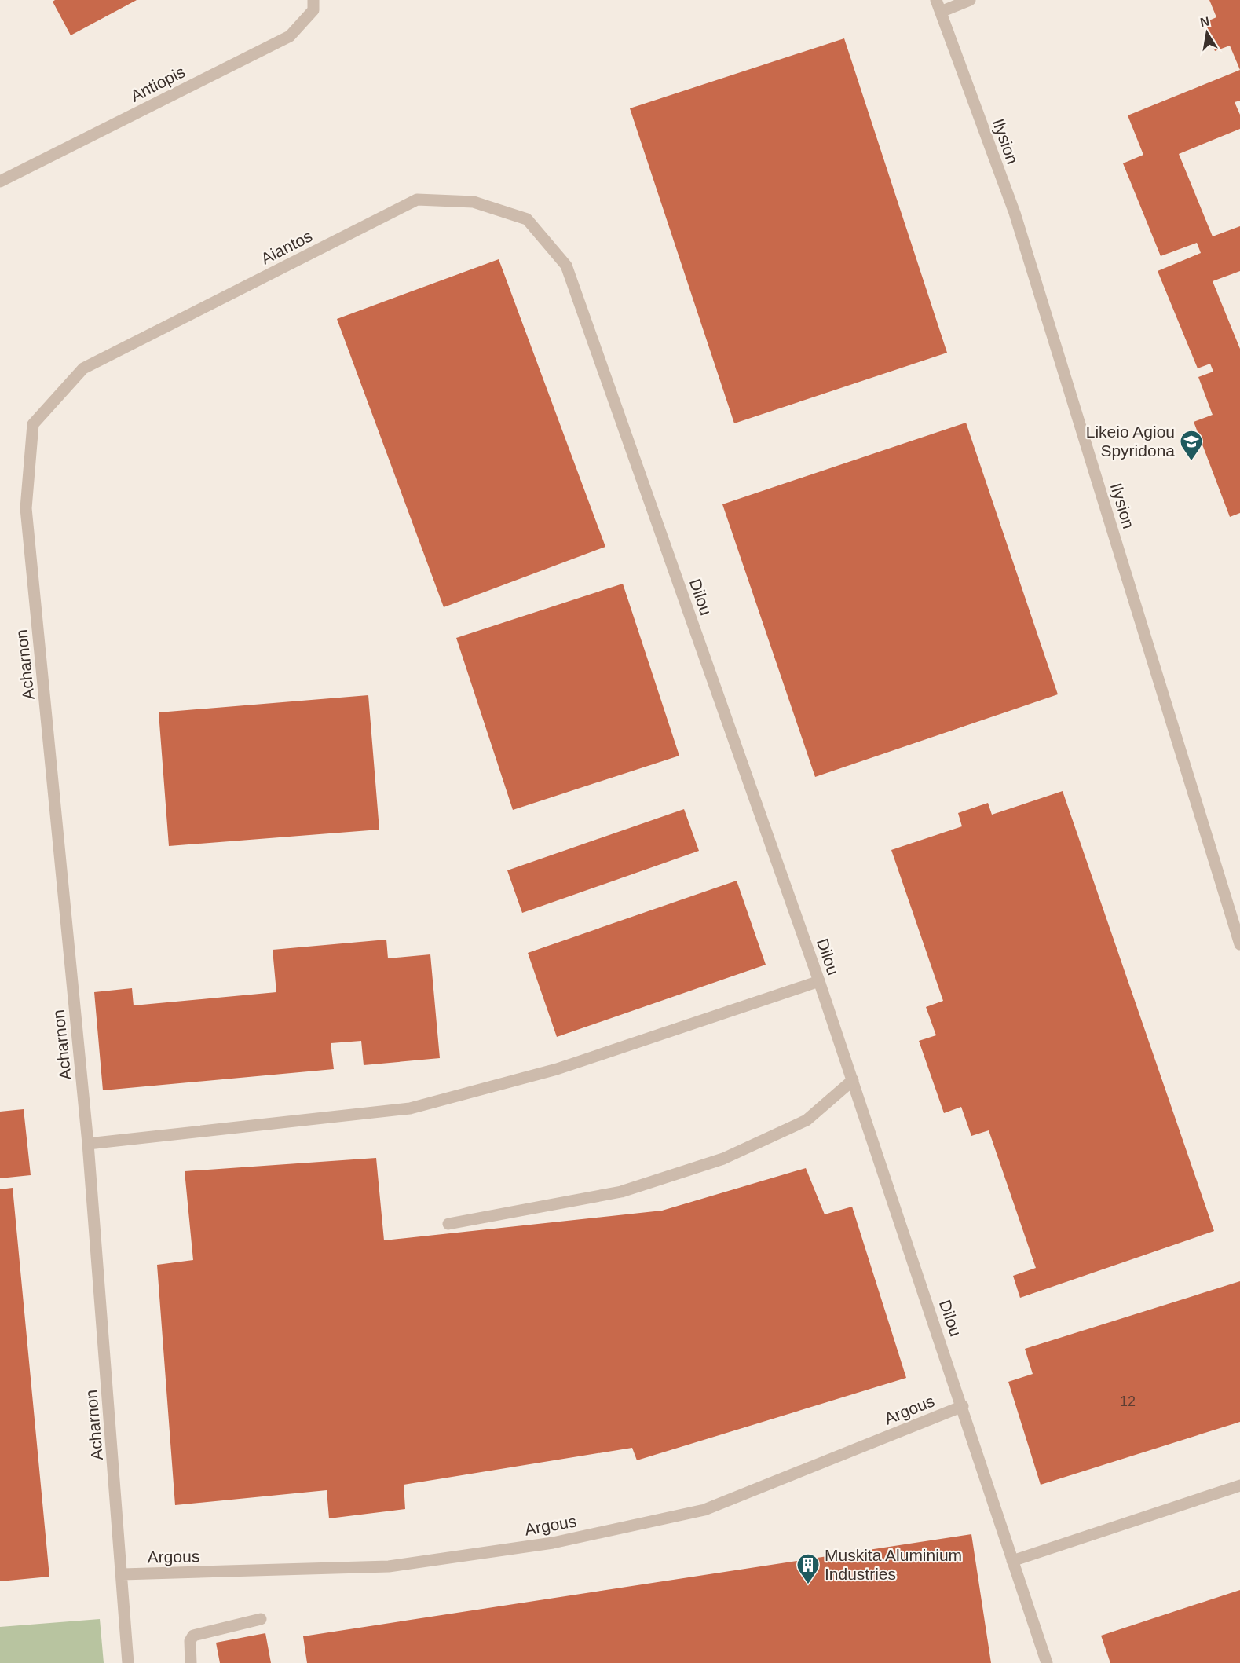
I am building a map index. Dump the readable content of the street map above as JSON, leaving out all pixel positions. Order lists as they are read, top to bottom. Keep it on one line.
{"streets":{"street":["Antiopis","Ilysion","Aiantos","Dilou","Acharnon","Argous"]},"crossings":[["Aiantos","Dilou"],["Aiantos","Acharnon"],["Dilou","Argous"],["Acharnon","Argous"]],"places":{"school or university":["Likeio Agiou Spyridona"],"building":["Muskita Aluminium Industries"]},"house_numbers":["12"],"north":"top"}
